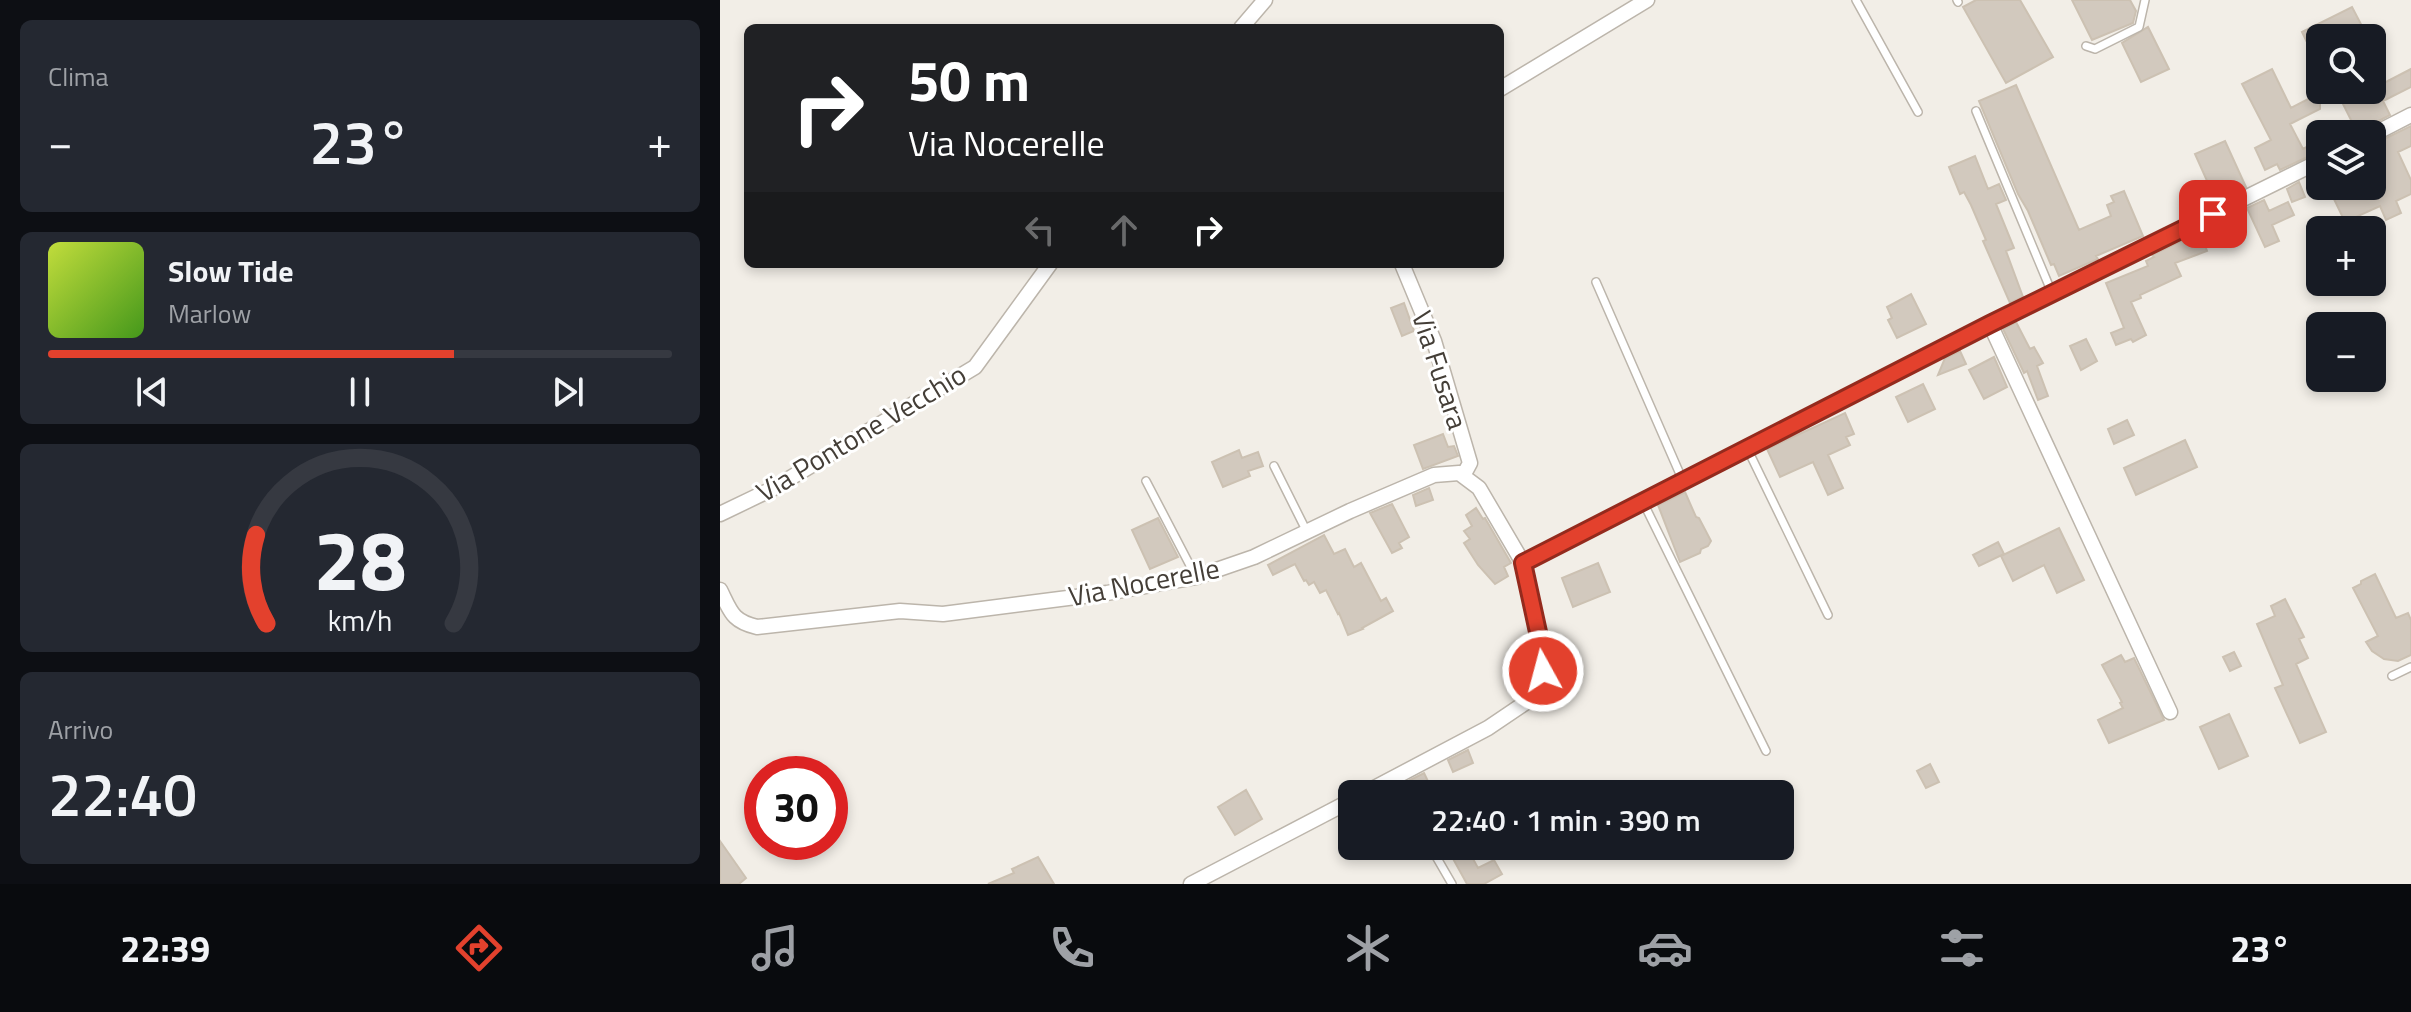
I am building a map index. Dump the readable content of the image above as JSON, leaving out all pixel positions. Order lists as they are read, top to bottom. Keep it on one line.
{"streets":{"street":["Via Fusara","Via Pontone Vecchio","Via Nocerelle"]},"crossings":[["Via Fusara","Via Nocerelle"]],"page":{"tile":["Clima",["Arrivo","22:40"]],"map_buttons":["+","−"],"turn":["50 m","Via Nocerelle"],"heat":["−","23°","+"],"song":["Slow Tide","Marlow"],"limit":"30","trip":"22:40 · 1 min · 390 m","tabs":["22:39","23°"],"gauge":["28","km/h"]}}
